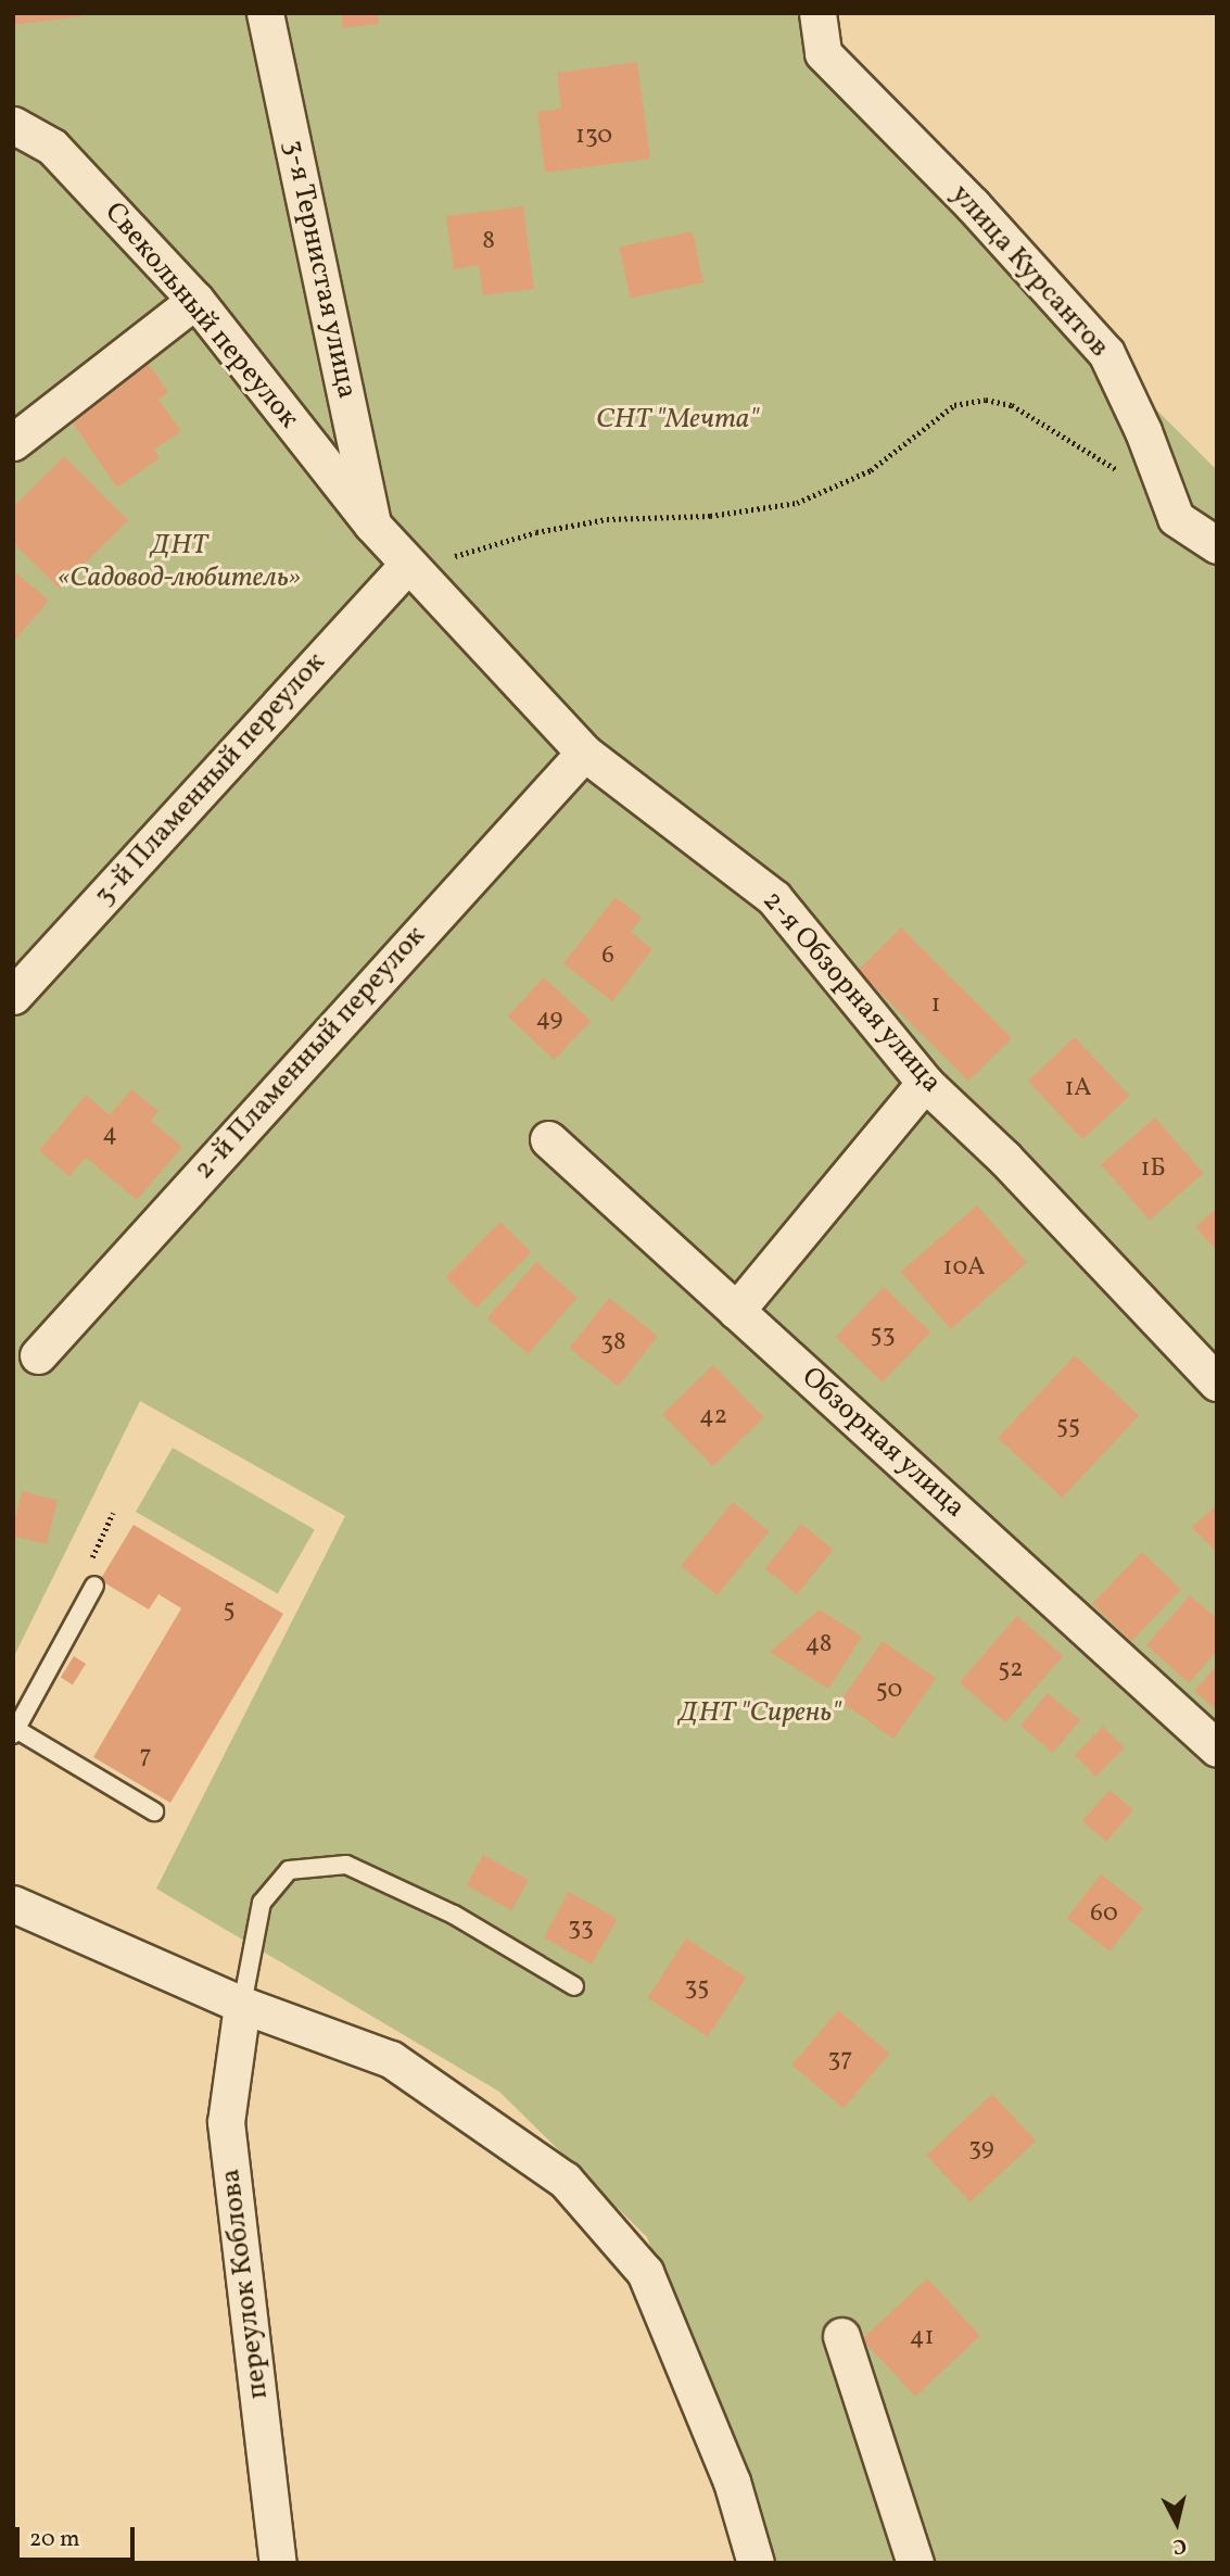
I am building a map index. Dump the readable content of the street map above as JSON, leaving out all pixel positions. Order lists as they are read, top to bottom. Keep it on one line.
{"streets":{"street":["3-я Тернистая улица","улица Курсантов","Свекольный переулок","3-й Пламенный переулок","2-я Обзорная улица","2-й Пламенный переулок","Обзорная улица","переулок Коблова"]},"crossings":[["3-я Тернистая улица","Свекольный переулок"],["3-я Тернистая улица","2-я Обзорная улица"],["Свекольный переулок","2-я Обзорная улица"],["3-й Пламенный переулок","2-я Обзорная улица"],["2-я Обзорная улица","2-й Пламенный переулок"]],"parks":["СНТ \"Мечта\"","ДНТ «Садовод-любитель»","ДНТ \"Сирень\""],"house_numbers":["130","8","6","1","49","1А","4","1Б","10А","53","38","42","55","5","48","52","50","7","60","33","35","37","39","41"],"scale_bar":"20 m","north":"bottom"}
